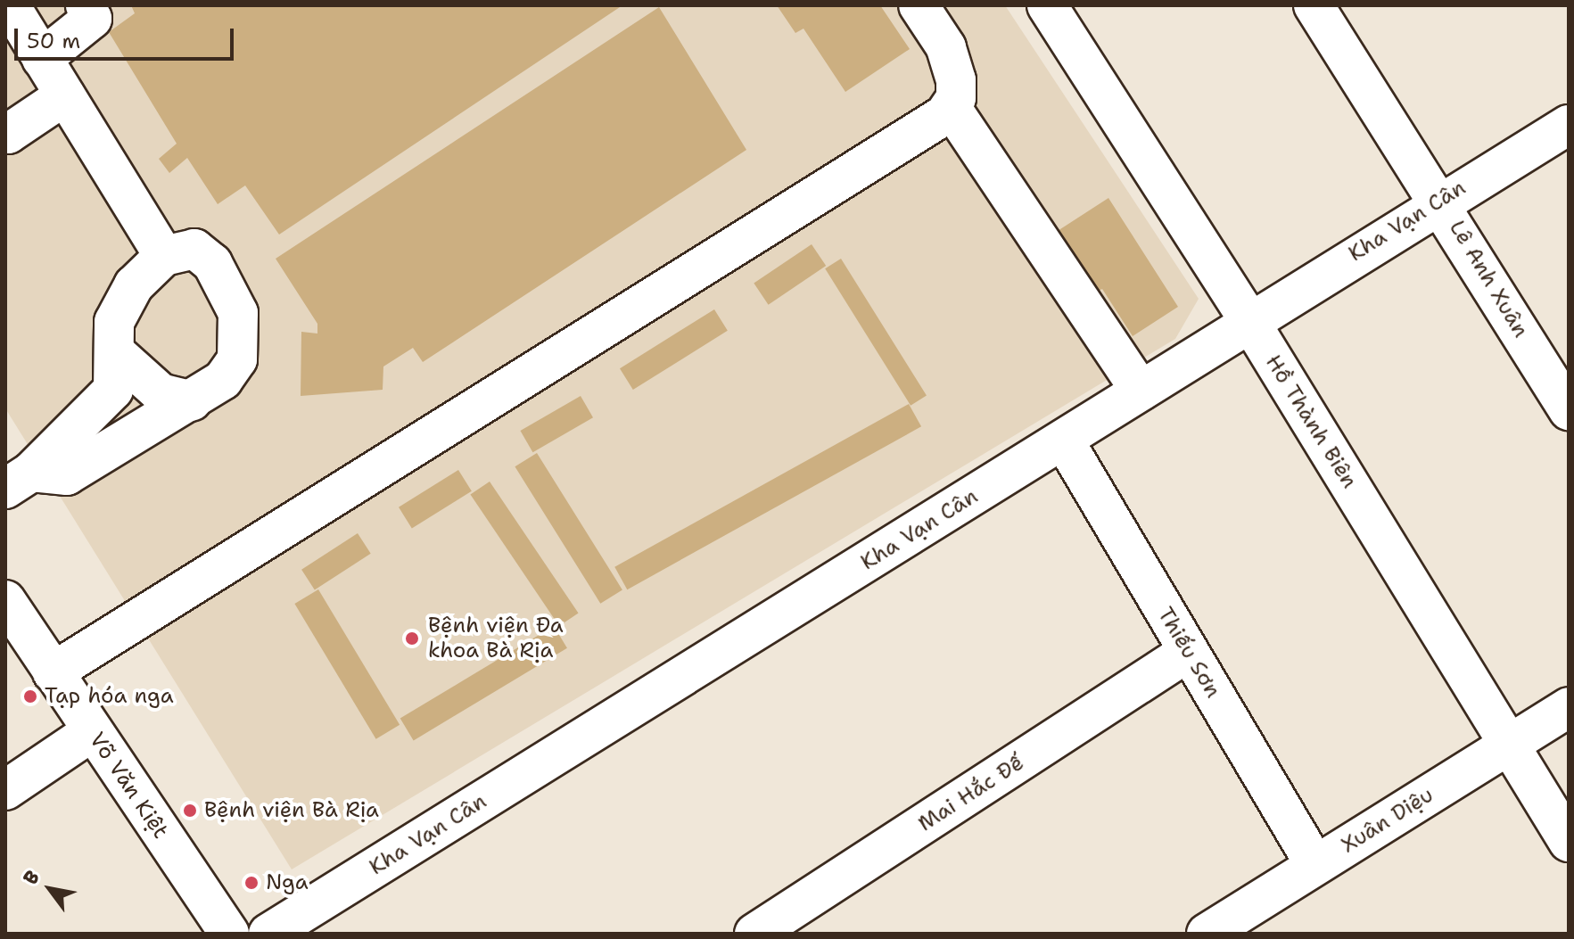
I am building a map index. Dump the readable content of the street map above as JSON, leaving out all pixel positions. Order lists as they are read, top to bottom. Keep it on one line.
{"streets":{"street":["Kha Vạn Cân","Lê Anh Xuân","Hồ Thành Biên","Thiếu Sơn","Võ Văn Kiệt","Mai Hắc Đế","Xuân Diệu"]},"crossings":[["Kha Vạn Cân","Lê Anh Xuân"],["Kha Vạn Cân","Hồ Thành Biên"],["Kha Vạn Cân","Thiếu Sơn"],["Hồ Thành Biên","Xuân Diệu"],["Thiếu Sơn","Mai Hắc Đế"],["Thiếu Sơn","Xuân Diệu"]],"places":["Bệnh viện Đa khoa Bà Rịa","Tạp hóa nga","Bệnh viện Bà Rịa","Nga"],"scale_bar":"50 m","north":"top left"}
